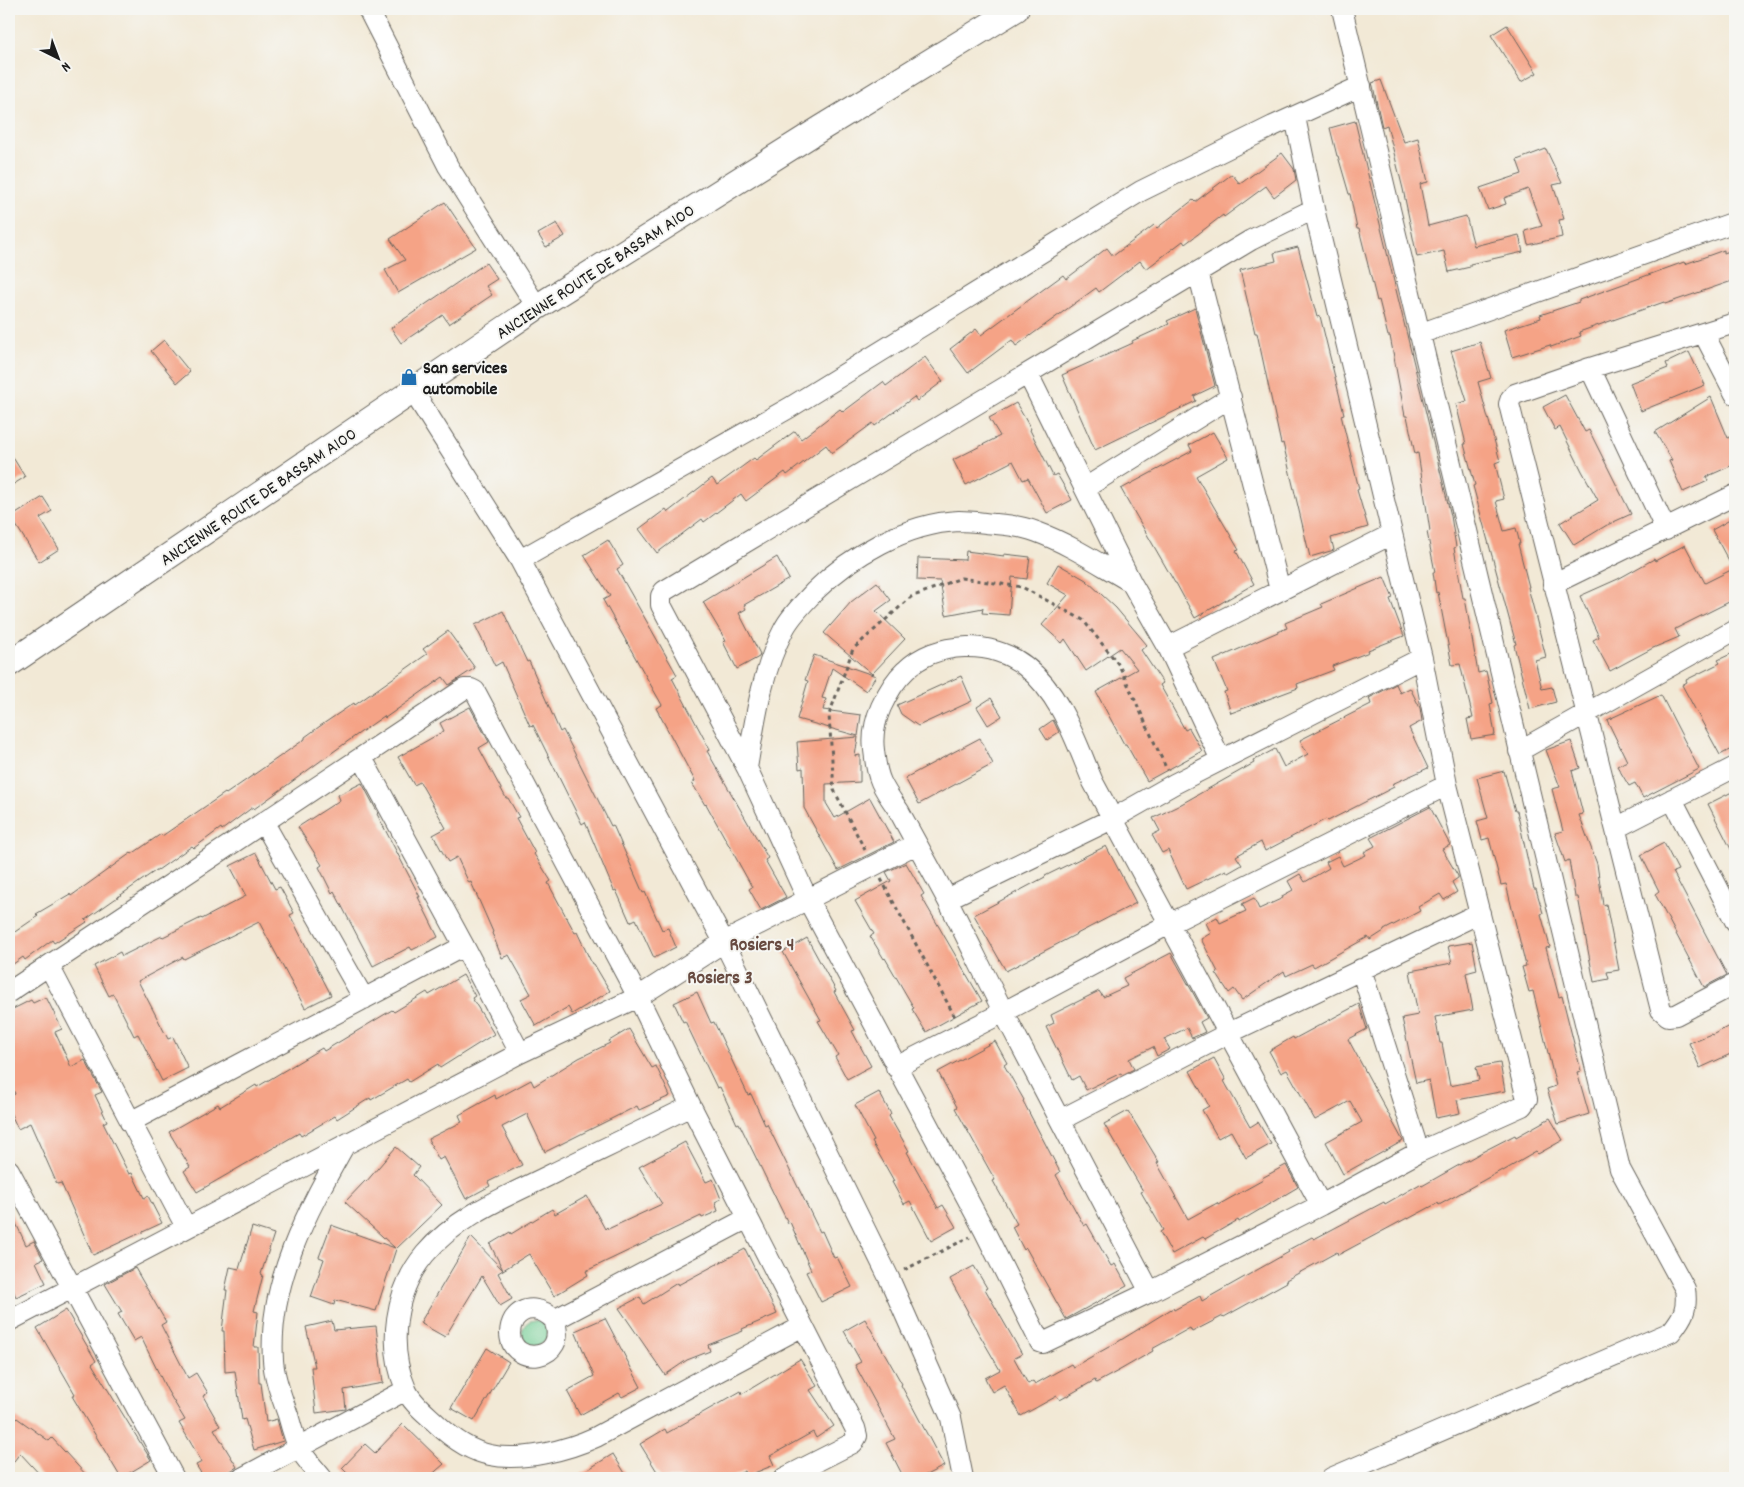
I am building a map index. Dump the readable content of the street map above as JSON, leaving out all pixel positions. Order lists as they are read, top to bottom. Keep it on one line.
{"streets":{"main road":["ANCIENNE ROUTE DE BASSAM A100"]},"districts":["Rosiers 4","Rosiers 3"],"places":{"shop":["San services automobile"]},"north":"bottom right"}
